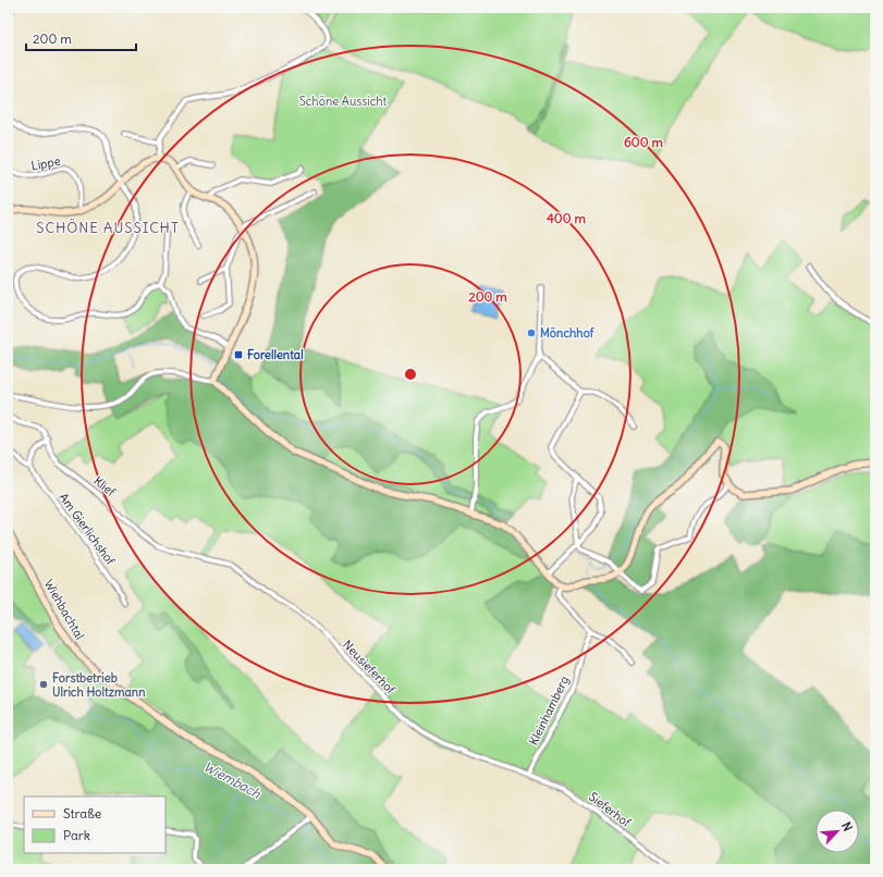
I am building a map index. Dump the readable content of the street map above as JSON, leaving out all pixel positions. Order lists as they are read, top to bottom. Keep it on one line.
{"streets":{"street":["Lippe","Klief","Am Gierlichshof","Wiehbachtal","Neusieferhof","Kleinhamberg","Sieferhof"]},"crossings":[["Klief","Neusieferhof"],["Neusieferhof","Kleinhamberg"],["Neusieferhof","Sieferhof"],["Kleinhamberg","Sieferhof"]],"districts":["SCHÖNE AUSSICHT"],"water":["Wiembach"],"parks":["Schöne Aussicht"],"places":{"other":["Mönchhof","Forstbetrieb Ulrich Holtzmann"],"transit":["Forellental"]},"legend":["Straße","Park"],"scale_bar":"200 m","north":"top right","rings":["600 m","400 m","200 m"]}
